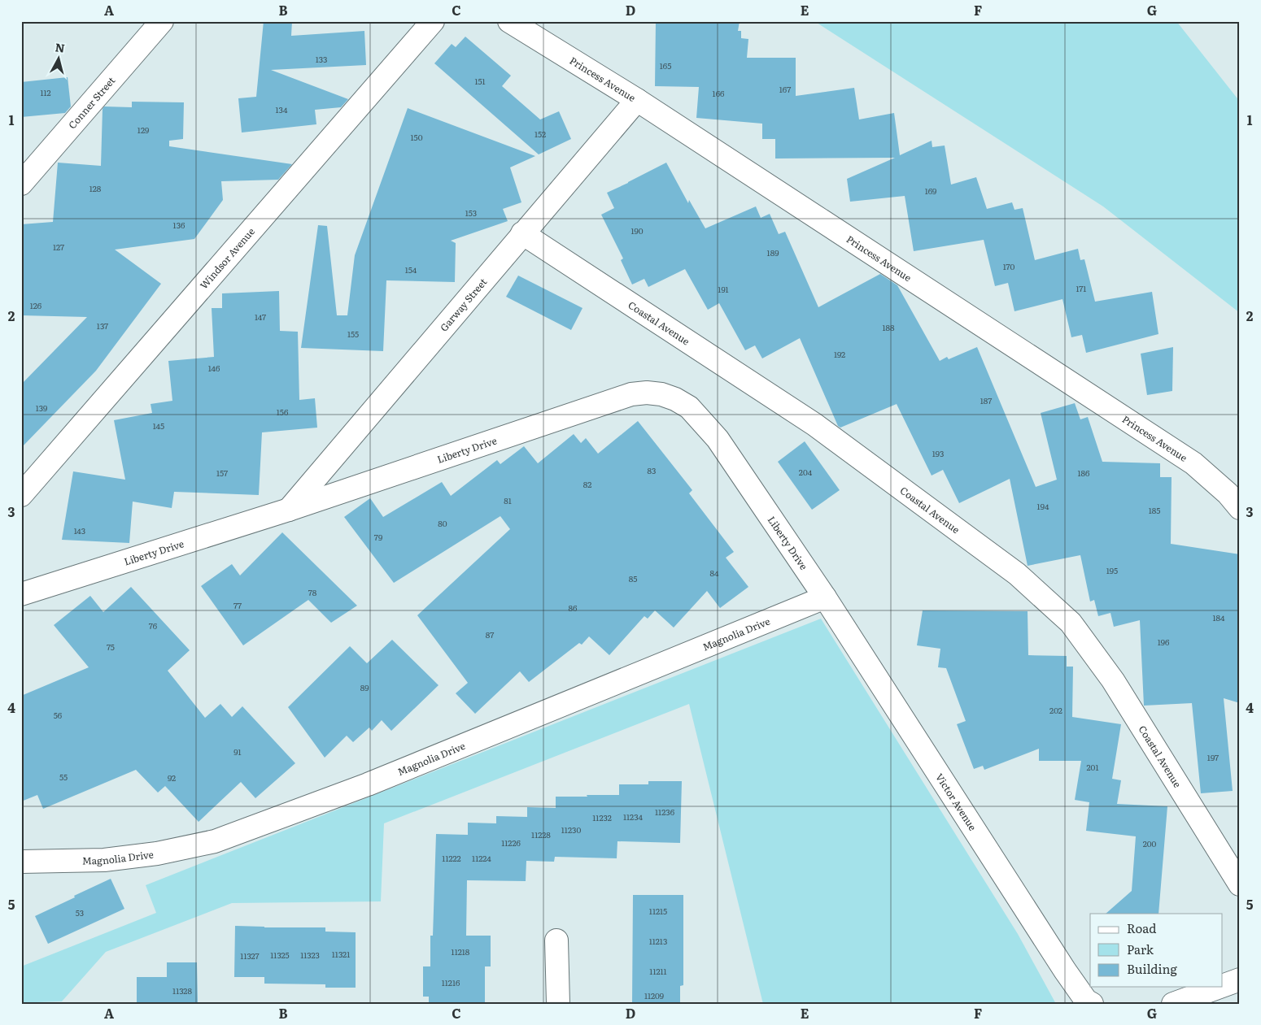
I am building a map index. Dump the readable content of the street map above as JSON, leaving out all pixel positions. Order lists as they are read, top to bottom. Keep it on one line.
{"streets":{"street":["Princess Avenue","Conner Street","Windsor Avenue","Garway Street","Coastal Avenue","Liberty Drive","Magnolia Drive","Victor Avenue"]},"crossings":[["Princess Avenue","Garway Street"],["Garway Street","Coastal Avenue"],["Garway Street","Liberty Drive"],["Liberty Drive","Magnolia Drive"],["Liberty Drive","Victor Avenue"],["Magnolia Drive","Victor Avenue"]],"house_numbers":["133","165","151","167","112","166","134","129","152","150","128","169","153","136","190","127","189","170","154","171","191","126","147","137","188","155","192","146","187","139","156","145","193","83","204","157","186","82","81","194","185","80","143","79","195","84","85","78","77","86","184","76","87","196","75","89","202","56","91","197","201","55","92","11236","11234","11232","11230","11228","11226","200","11222","11224","11215","53","11213","11218","11321","11325","11323","11327","11211","11216","11328","11209"],"legend":["Road","Park","Building"],"north":"top","grid":{"columns":["A","B","C","D","E","F","G"],"rows":["1","2","3","4","5"]}}
